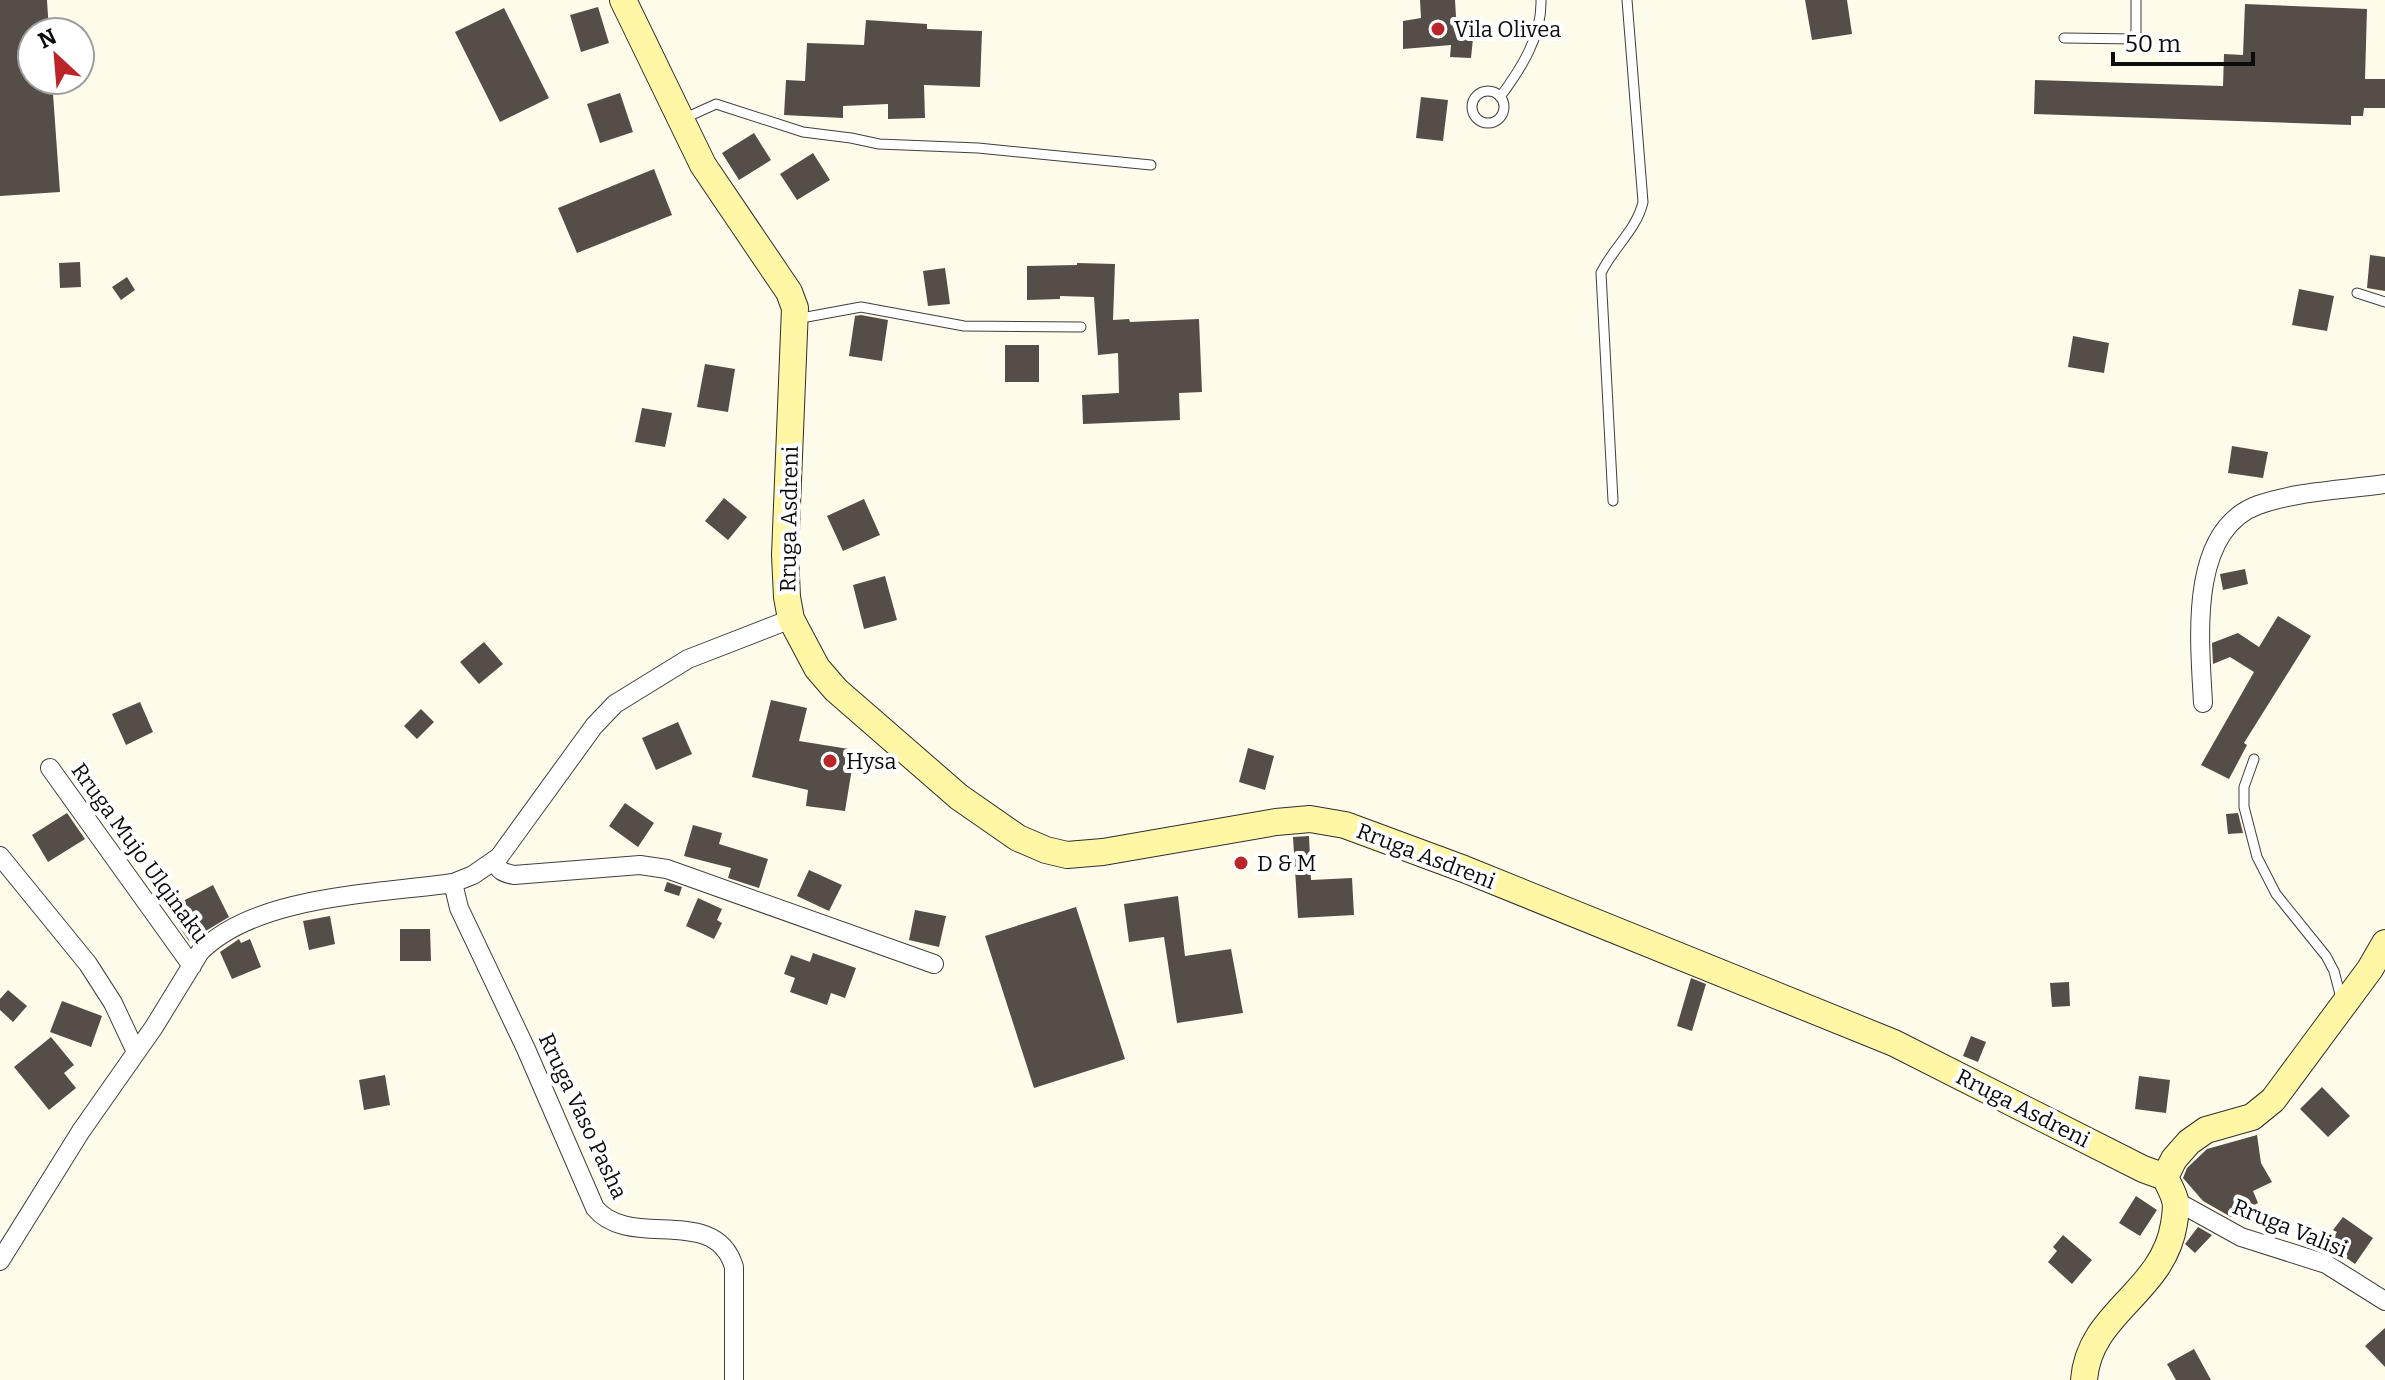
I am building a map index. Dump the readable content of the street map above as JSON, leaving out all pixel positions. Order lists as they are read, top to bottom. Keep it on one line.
{"streets":{"street":["Rruga Asdreni","Rruga Mujo Ulqinaku","Rruga Vaso Pasha","Rruga Valisi"]},"crossings":[["Rruga Mujo Ulqinaku","Rruga Vaso Pasha"]],"places":["Vila Olivea","Hysa","D & M"],"scale_bar":"50 m","north":"top left"}
